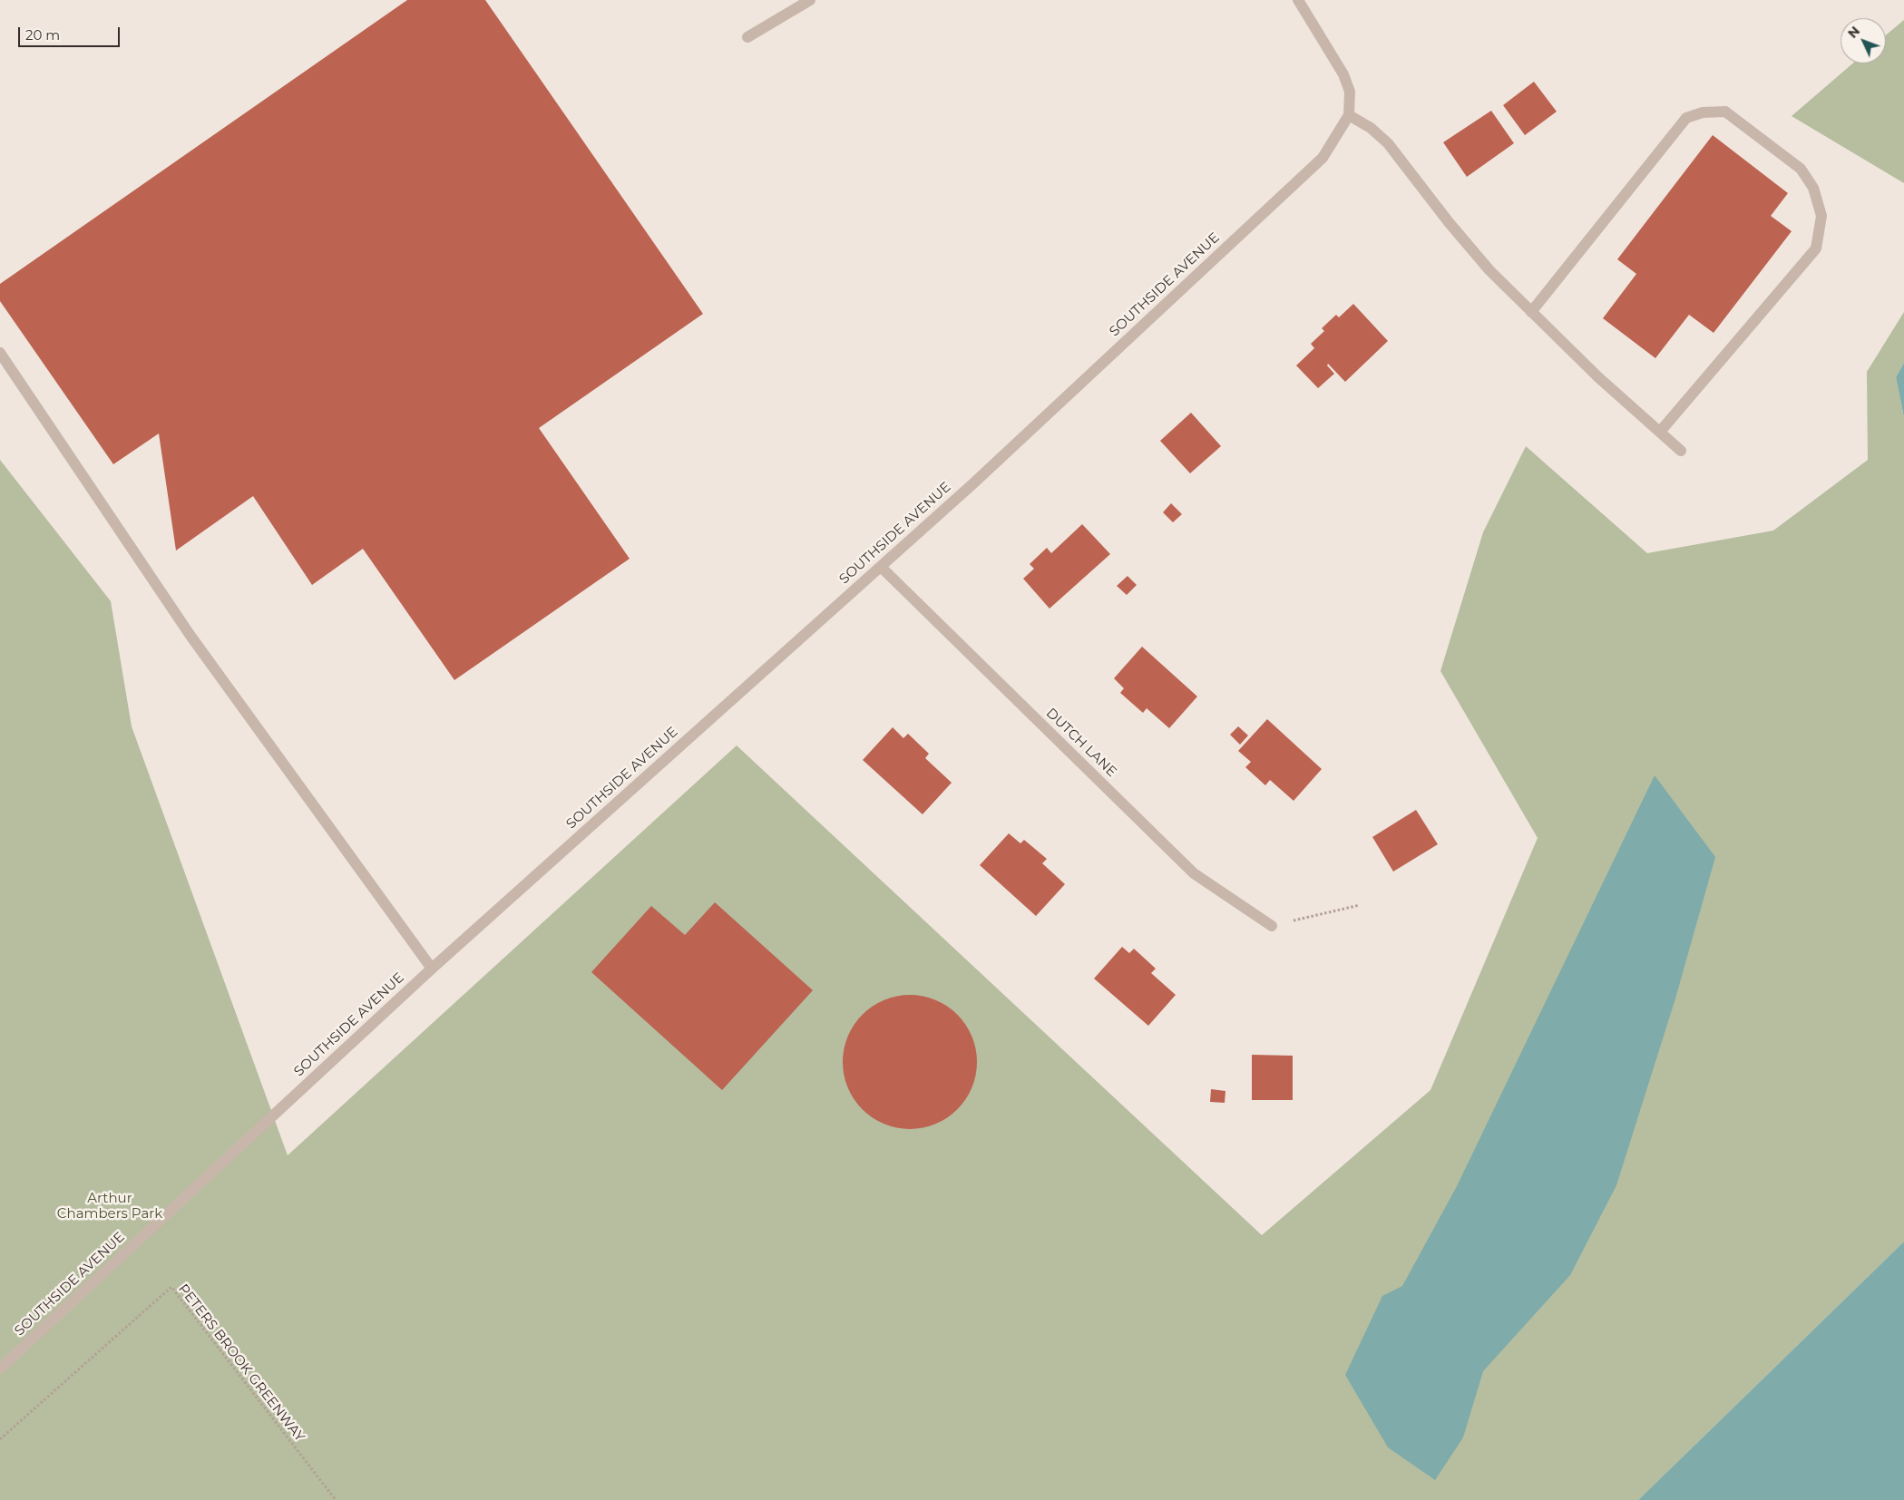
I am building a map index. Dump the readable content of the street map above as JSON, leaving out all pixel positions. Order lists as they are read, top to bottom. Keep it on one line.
{"streets":{"street":["SOUTHSIDE AVENUE","DUTCH LANE"],"path":["PETERS BROOK GREENWAY"]},"crossings":[["SOUTHSIDE AVENUE","DUTCH LANE"]],"parks":["Arthur Chambers Park"],"scale_bar":"20 m","north":"top left"}
